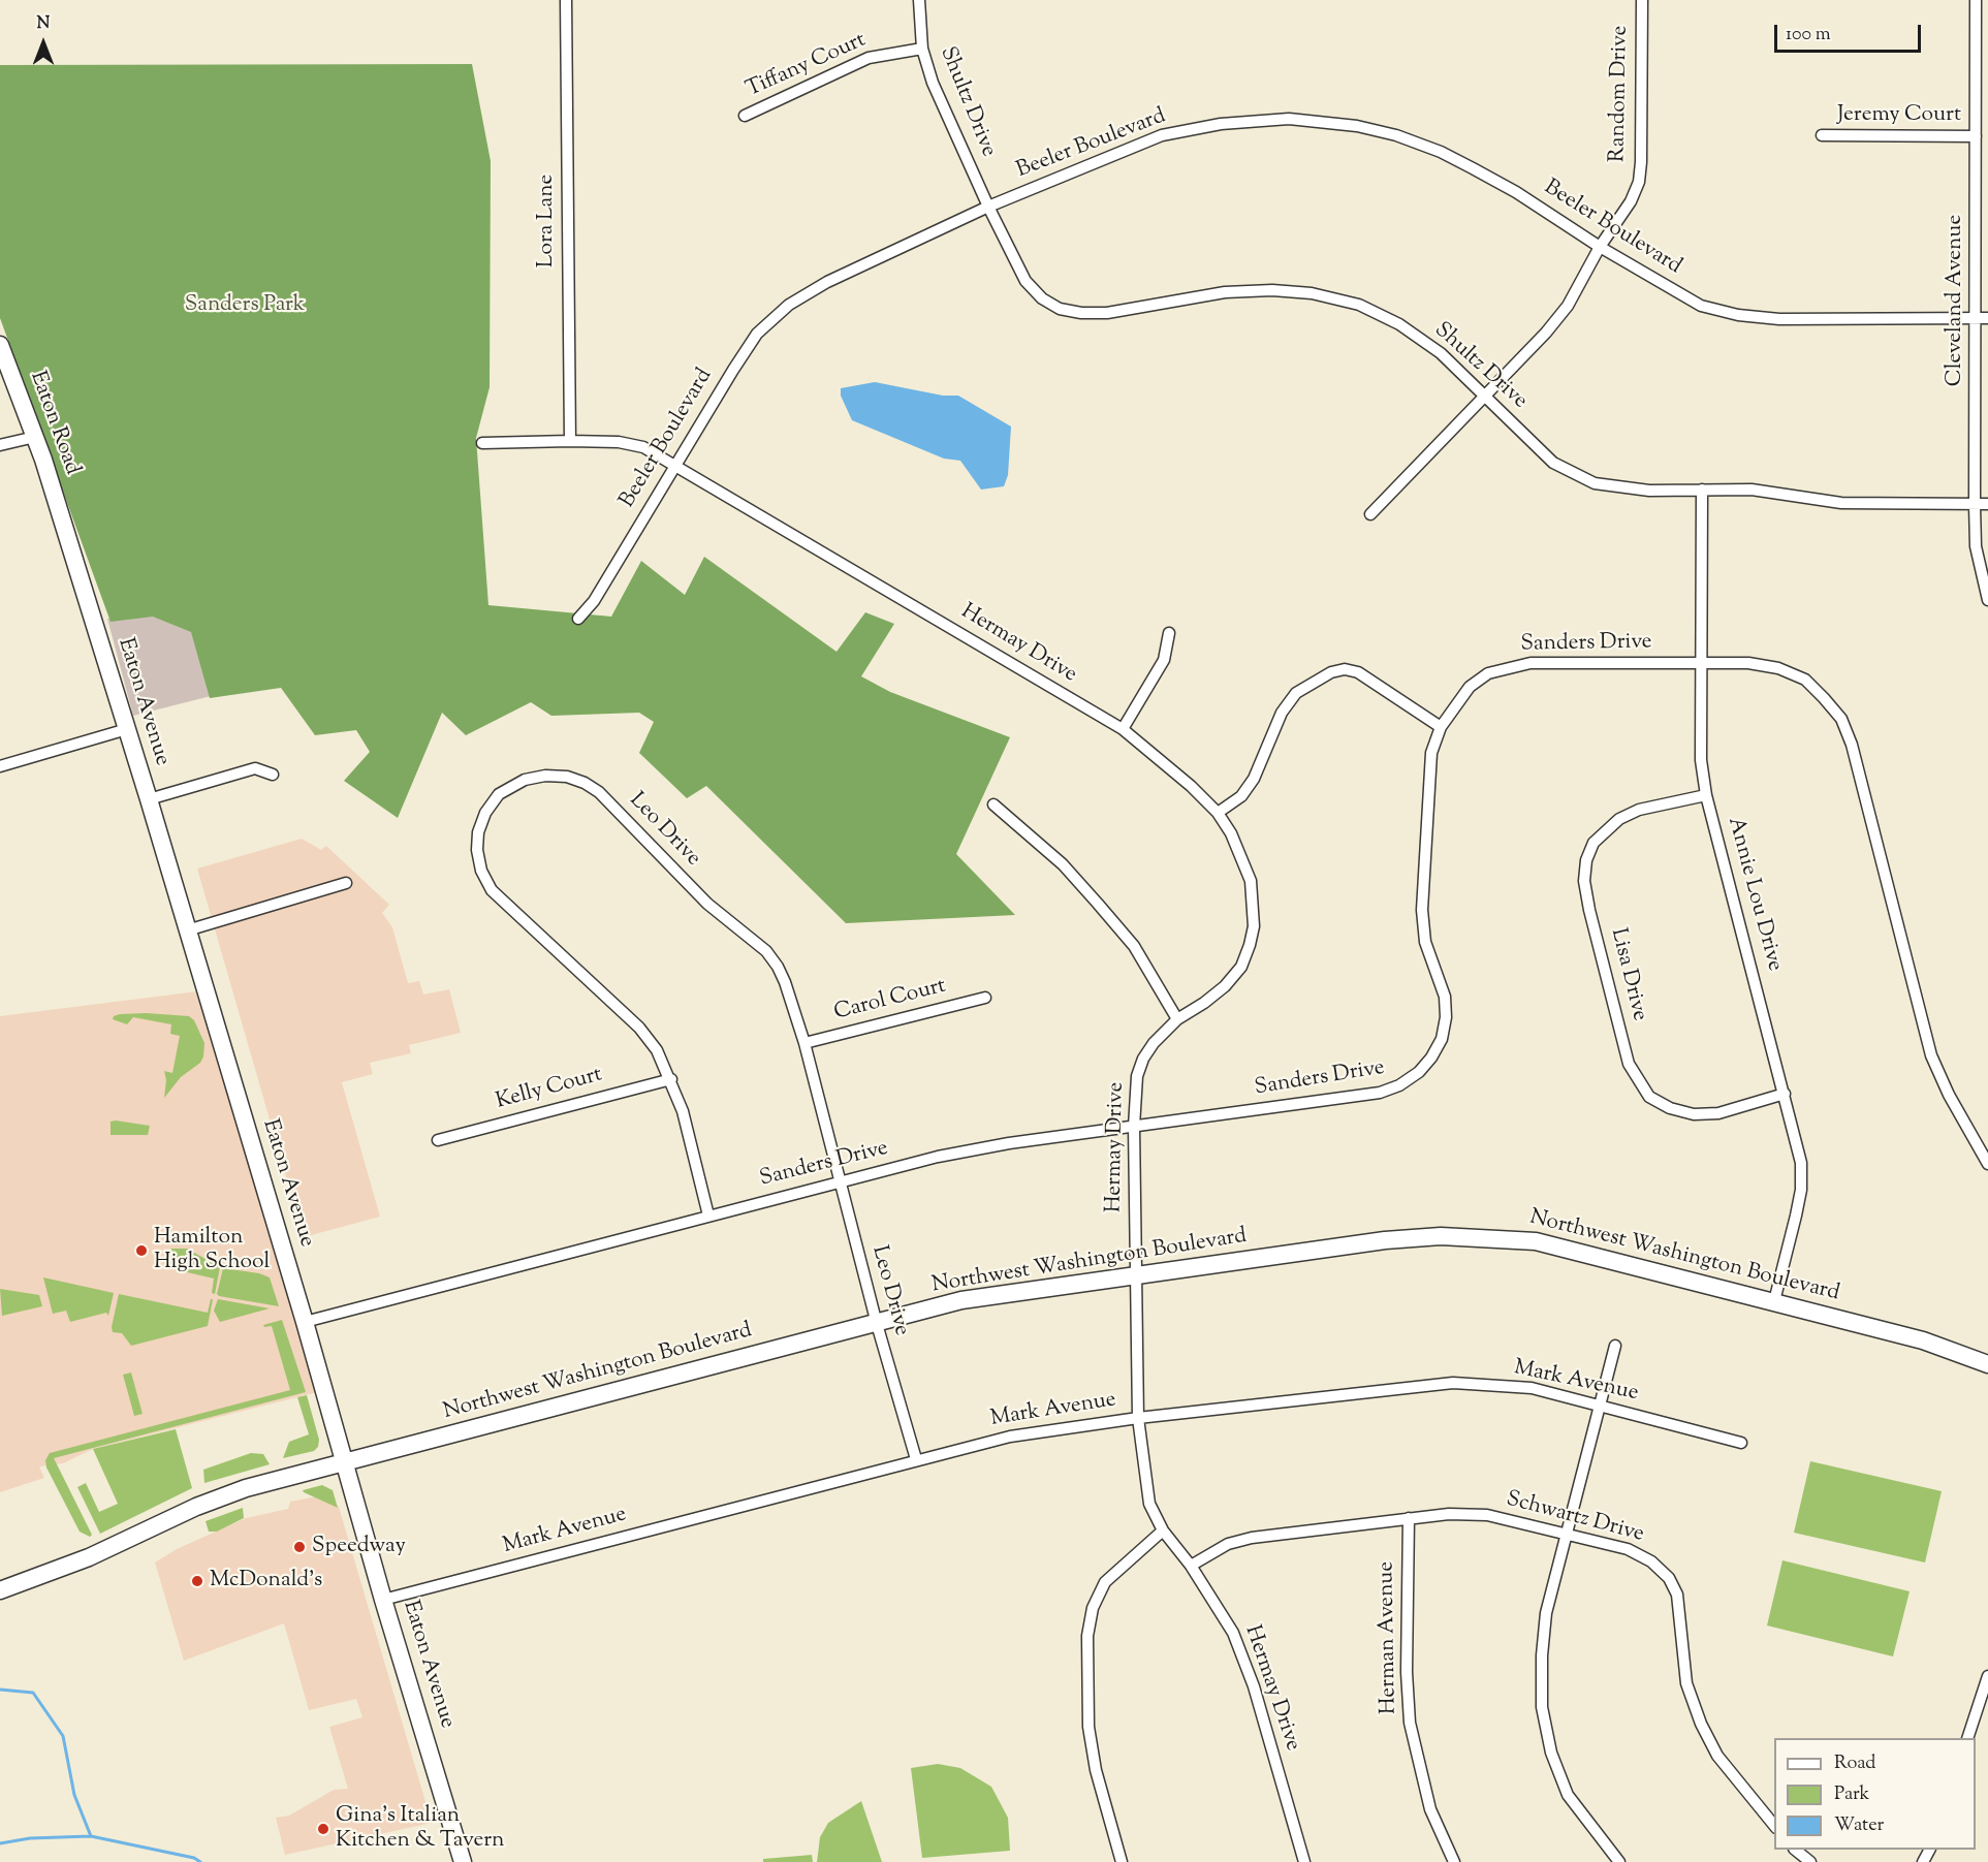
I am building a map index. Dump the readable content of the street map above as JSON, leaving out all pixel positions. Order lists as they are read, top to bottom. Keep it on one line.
{"streets":{"main road":["Eaton Road","Eaton Avenue","Northwest Washington Boulevard"],"street":["Tiffany Court","Random Drive","Shultz Drive","Jeremy Court","Beeler Boulevard","Lora Lane","Cleveland Avenue","Hermay Drive","Sanders Drive","Leo Drive","Annie Lou Drive","Lisa Drive","Carol Court","Kelly Court","Mark Avenue","Schwartz Drive","Herman Avenue"]},"crossings":[["Tiffany Court","Shultz Drive"],["Random Drive","Shultz Drive"],["Random Drive","Beeler Boulevard"],["Shultz Drive","Beeler Boulevard"],["Shultz Drive","Cleveland Avenue"],["Shultz Drive","Annie Lou Drive"],["Jeremy Court","Cleveland Avenue"],["Beeler Boulevard","Cleveland Avenue"],["Beeler Boulevard","Hermay Drive"],["Lora Lane","Hermay Drive"],["Eaton Road","Eaton Avenue"],["Hermay Drive","Sanders Drive"],["Hermay Drive","Northwest Washington Boulevard"],["Hermay Drive","Mark Avenue"],["Hermay Drive","Schwartz Drive"],["Sanders Drive","Eaton Avenue"],["Sanders Drive","Leo Drive"],["Sanders Drive","Annie Lou Drive"],["Eaton Avenue","Northwest Washington Boulevard"],["Eaton Avenue","Mark Avenue"],["Leo Drive","Carol Court"],["Leo Drive","Kelly Court"],["Leo Drive","Northwest Washington Boulevard"],["Leo Drive","Mark Avenue"],["Annie Lou Drive","Lisa Drive"],["Annie Lou Drive","Northwest Washington Boulevard"],["Schwartz Drive","Herman Avenue"]],"parks":["Sanders Park"],"places":["Hamilton High School","Speedway","McDonald's","Gina's Italian Kitchen & Tavern"],"legend":["Road","Park","Water"],"scale_bar":"100 m","north":"top"}
